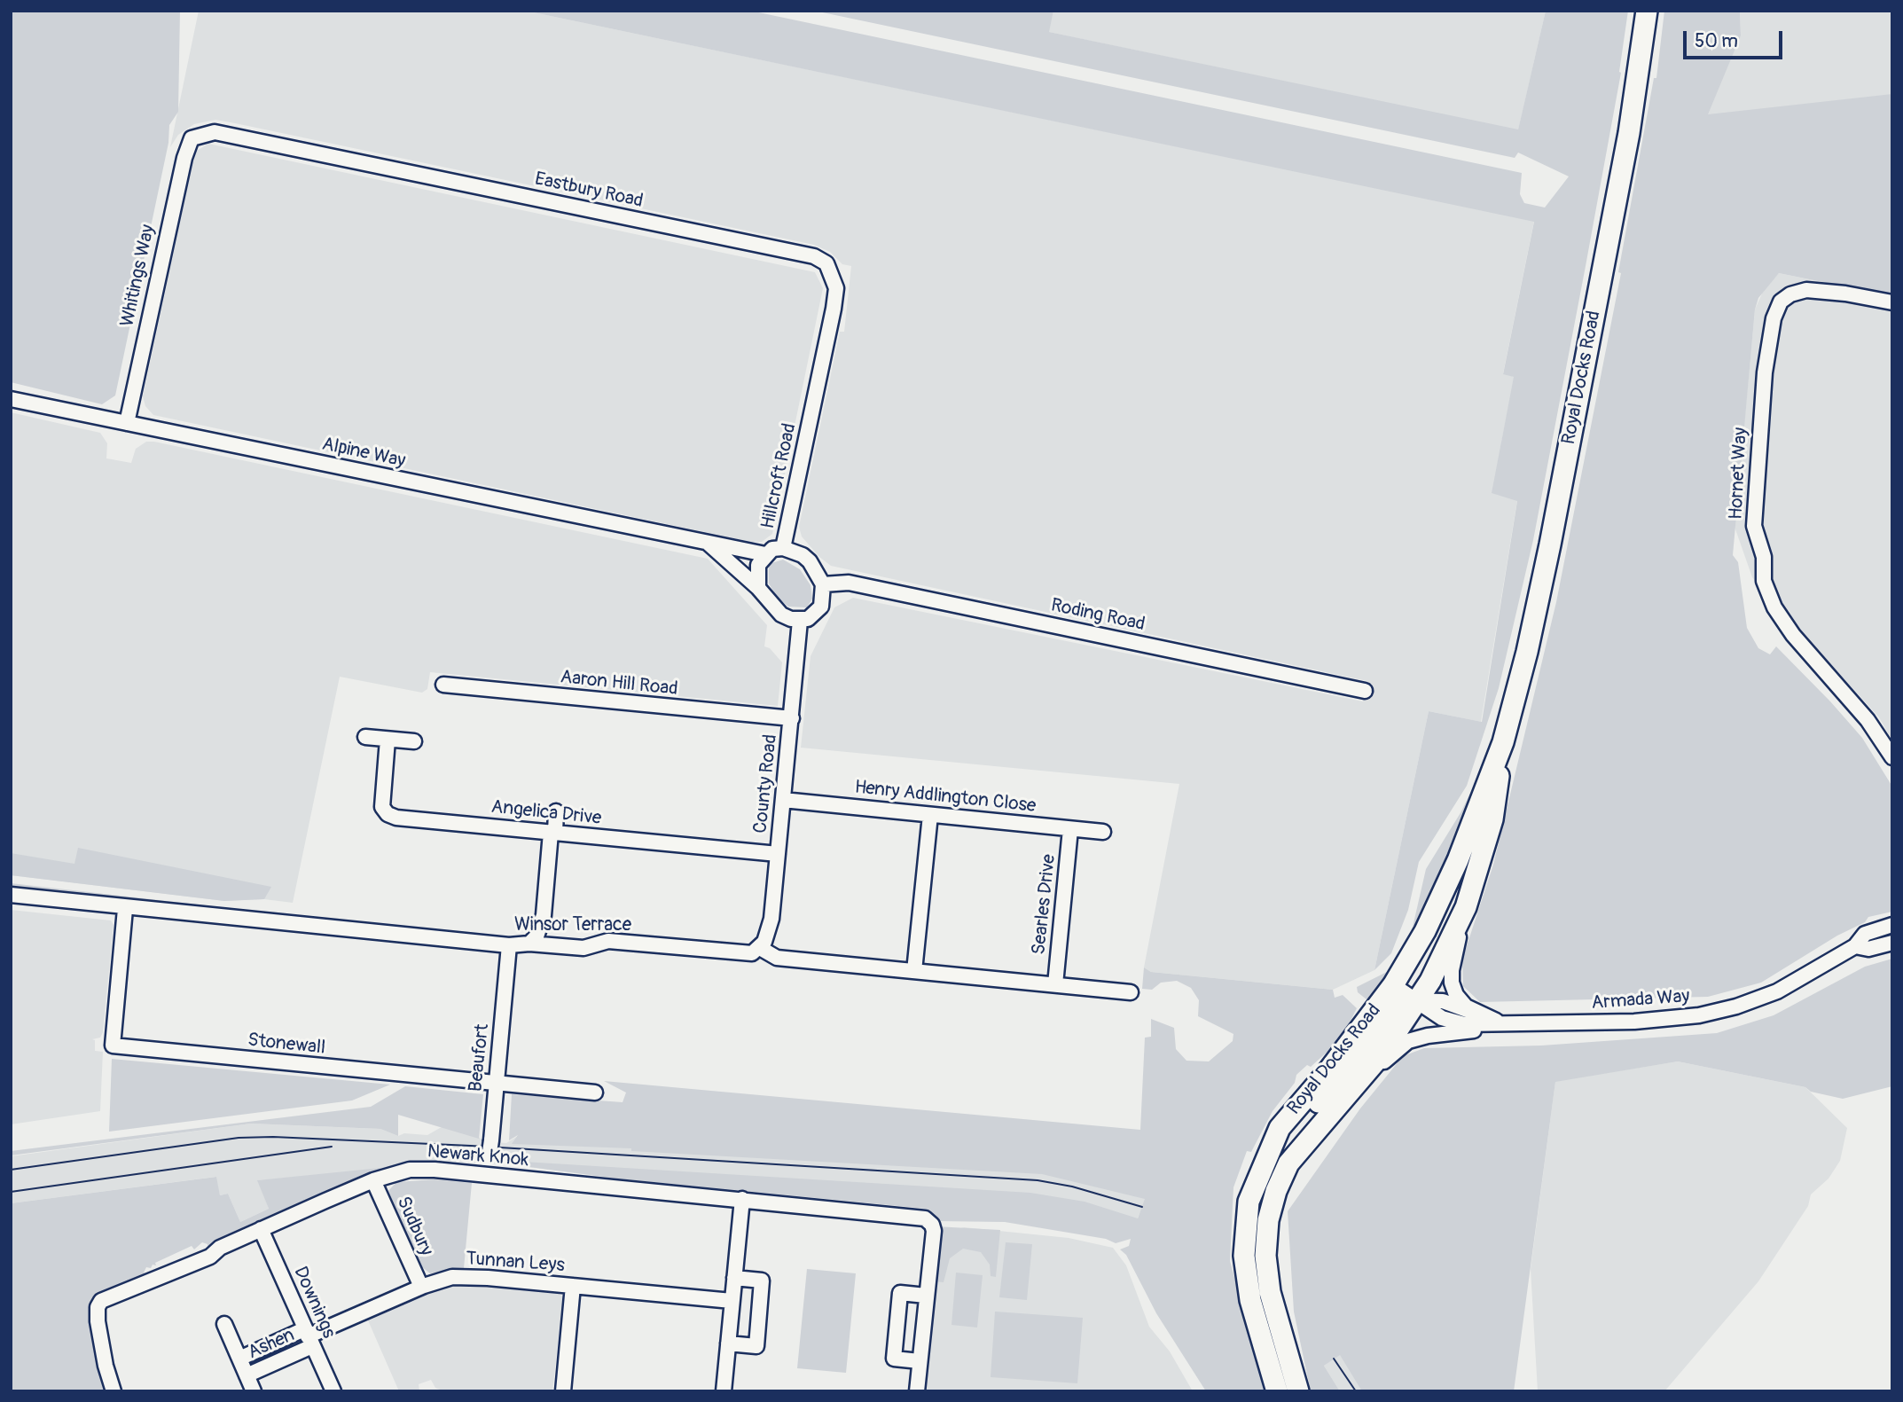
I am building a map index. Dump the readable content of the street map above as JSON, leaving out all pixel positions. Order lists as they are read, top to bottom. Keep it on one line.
{"streets":{"highway":["Royal Docks Road"],"street":["Eastbury Road","Whitings Way","Alpine Way","Hornet Way","Hillcroft Road","Roding Road","Aaron Hill Road","County Road","Henry Addlington Close","Angelica Drive","Searles Drive","Winsor Terrace","Armada Way","Stonewall","Beaufort","Newark Knok","Sudbury","Tunnan Leys","Downings","Ashen"]},"crossings":[["Eastbury Road","Whitings Way"],["Eastbury Road","Hillcroft Road"],["Whitings Way","Alpine Way"],["Royal Docks Road","Armada Way"],["Alpine Way","Hillcroft Road"],["Alpine Way","Roding Road"],["Alpine Way","County Road"],["Hillcroft Road","Roding Road"],["Hillcroft Road","County Road"],["Roding Road","County Road"],["Aaron Hill Road","County Road"],["County Road","Henry Addlington Close"],["County Road","Angelica Drive"],["County Road","Winsor Terrace"],["Henry Addlington Close","Searles Drive"],["Winsor Terrace","Stonewall"],["Winsor Terrace","Beaufort"],["Stonewall","Beaufort"],["Beaufort","Newark Knok"],["Newark Knok","Sudbury"],["Newark Knok","Downings"],["Sudbury","Tunnan Leys"],["Tunnan Leys","Downings"],["Tunnan Leys","Ashen"],["Downings","Ashen"]],"scale_bar":"50 m"}
